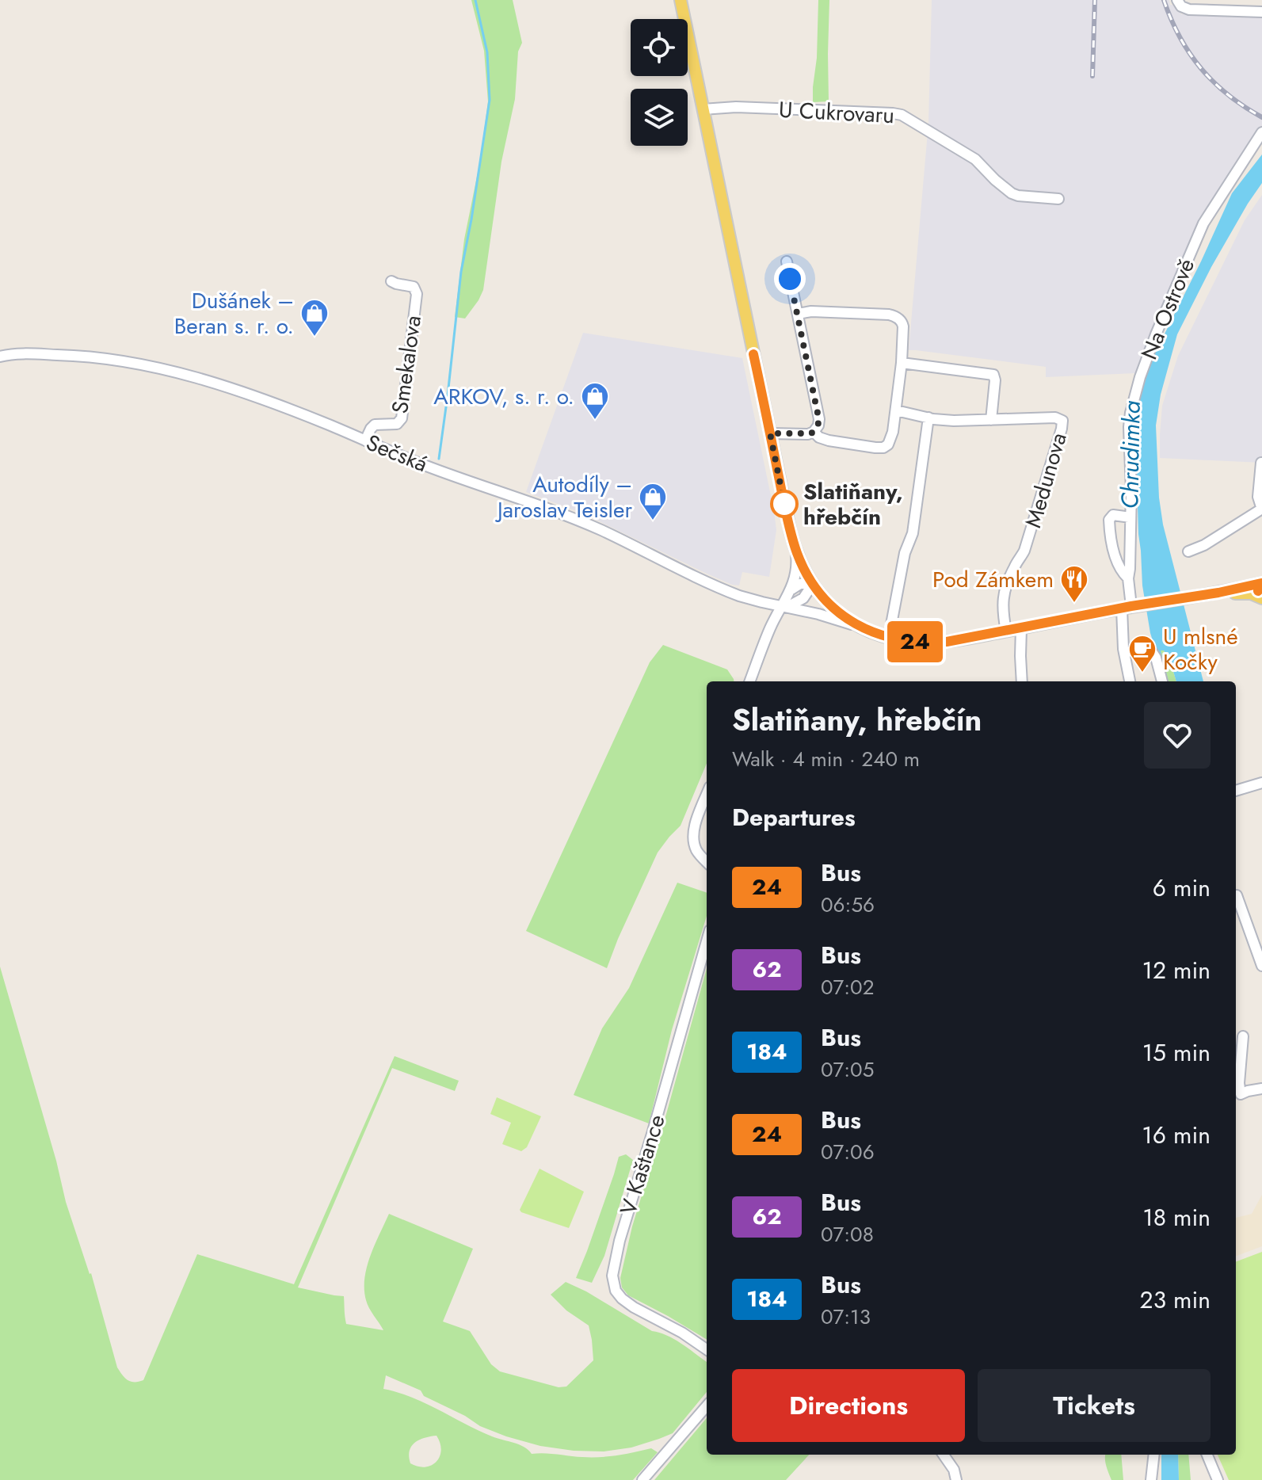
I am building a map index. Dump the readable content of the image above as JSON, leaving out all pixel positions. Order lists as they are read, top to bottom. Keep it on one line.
{"streets":{"street":["U Cukrovaru","Na Ostrově","Smekalova","Sečská","Medunova","V Kaštance"]},"crossings":[["Smekalova","Sečská"]],"water":["Chrudimka"],"places":{"shop":["Dušánek – Beran s. r. o.","ARKOV, s. r. o.","Autodíly – Jaroslav Teisler"],"other":["Slatiňany, hřebčín"],"restaurant":["Pod Zámkem"],"cafe":["U mlsné Kočky"]},"lines":["bus line 24"],"page":{"on_map":"24","heading":[["Slatiňany, hřebčín","Walk · 4 min · 240 m"],"Departures"],"list":[{"mark":"24","name":"Bus","note":"06:56","value":"6 min"},{"mark":"62","name":"Bus","note":"07:02","value":"12 min"},{"mark":"184","name":"Bus","note":"07:05","value":"15 min"},{"mark":"24","name":"Bus","note":"07:06","value":"16 min"},{"mark":"62","name":"Bus","note":"07:08","value":"18 min"},{"mark":"184","name":"Bus","note":"07:13","value":"23 min"}],"buttons":["Directions","Tickets"]}}
